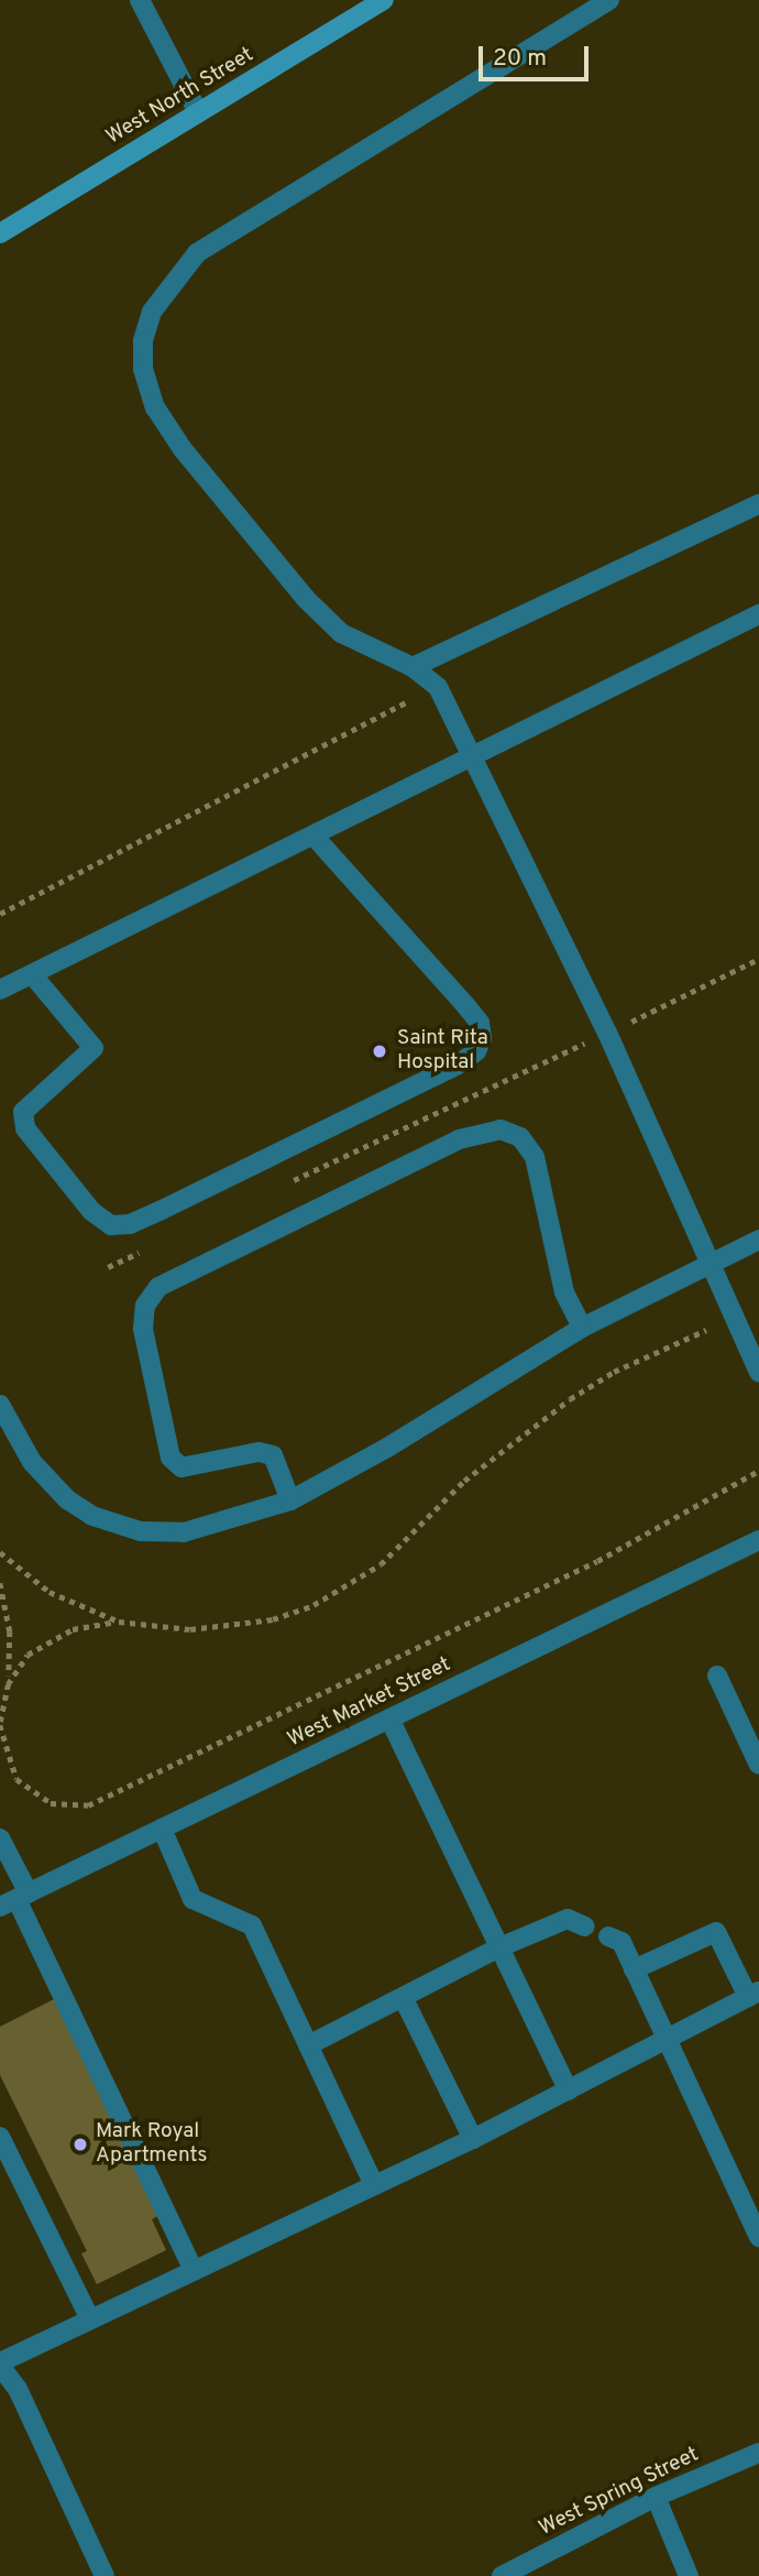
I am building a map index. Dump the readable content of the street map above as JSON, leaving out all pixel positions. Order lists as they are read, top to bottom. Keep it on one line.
{"streets":{"main road":["West North Street"],"street":["West Market Street","West Spring Street"]},"places":["Saint Rita Hospital","Mark Royal Apartments"],"scale_bar":"20 m"}
